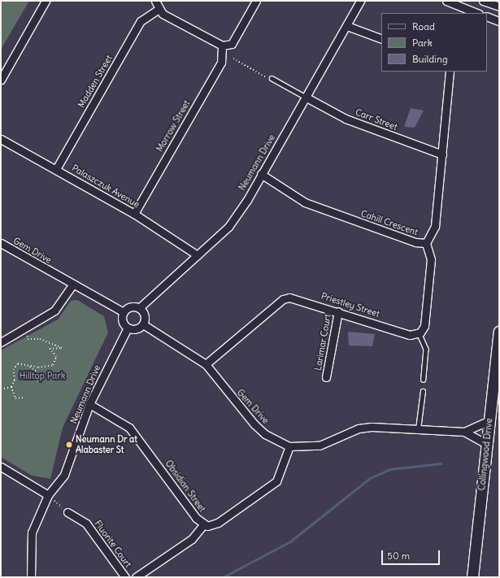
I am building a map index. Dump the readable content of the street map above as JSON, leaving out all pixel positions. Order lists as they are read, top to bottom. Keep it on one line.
{"streets":{"main road":["Collingwood Drive"],"street":["Madden Street","Carr Street","Morrow Street","Neumann Drive","Palaszczuk Avenue","Cahill Crescent","Gem Drive","Priestley Street","Larimar Court","Obsidian Street","Fluorite Court"]},"crossings":[["Madden Street","Palaszczuk Avenue"],["Carr Street","Neumann Drive"],["Carr Street","Cahill Crescent"],["Morrow Street","Palaszczuk Avenue"],["Neumann Drive","Palaszczuk Avenue"],["Neumann Drive","Cahill Crescent"],["Neumann Drive","Gem Drive"],["Neumann Drive","Obsidian Street"],["Gem Drive","Priestley Street"],["Gem Drive","Obsidian Street"],["Priestley Street","Larimar Court"],["Obsidian Street","Fluorite Court"]],"parks":["Hilltop Park"],"places":["Neumann Dr at Alabaster St"],"legend":["Road","Park","Building"],"scale_bar":"50 m"}
